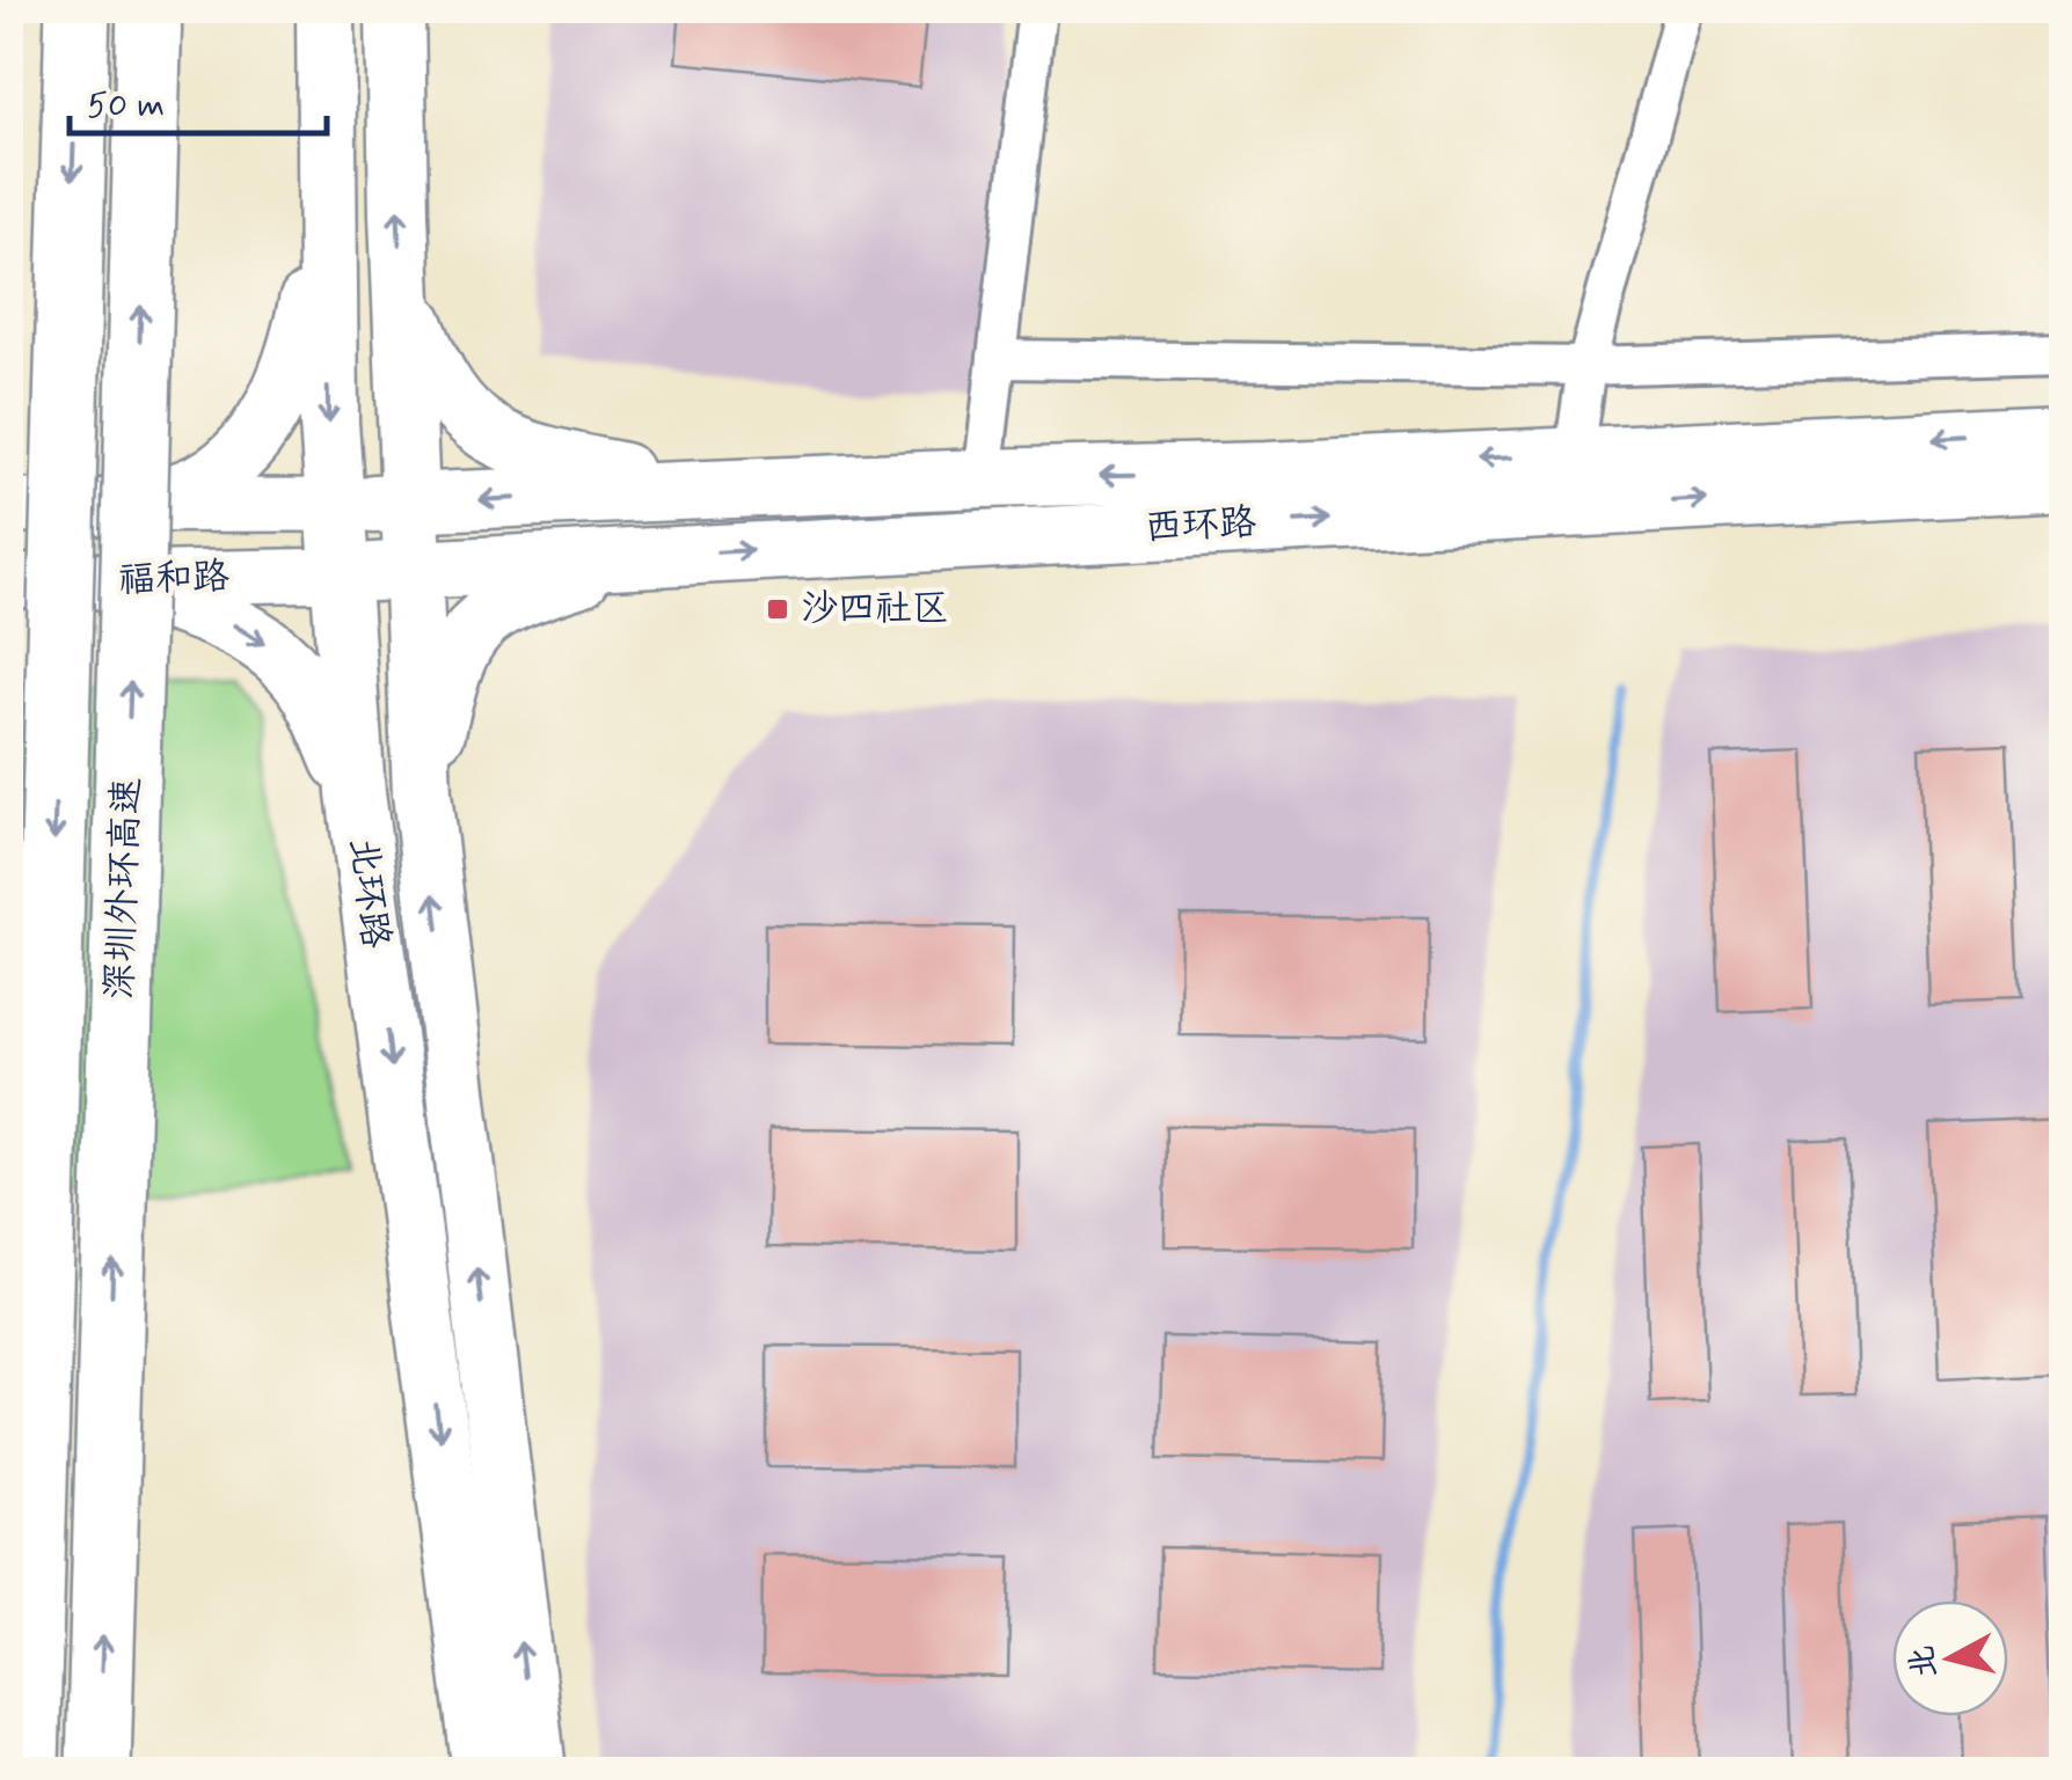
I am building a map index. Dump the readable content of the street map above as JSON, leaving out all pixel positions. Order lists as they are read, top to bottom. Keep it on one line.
{"streets":{"highway":["深圳外环高速"],"main road":["西环路","福和路","北环路"]},"crossings":[["西环路","福和路"],["西环路","北环路"],["福和路","北环路"]],"places":{"transit":["沙四社区"]},"scale_bar":"50 m","north":"left"}
